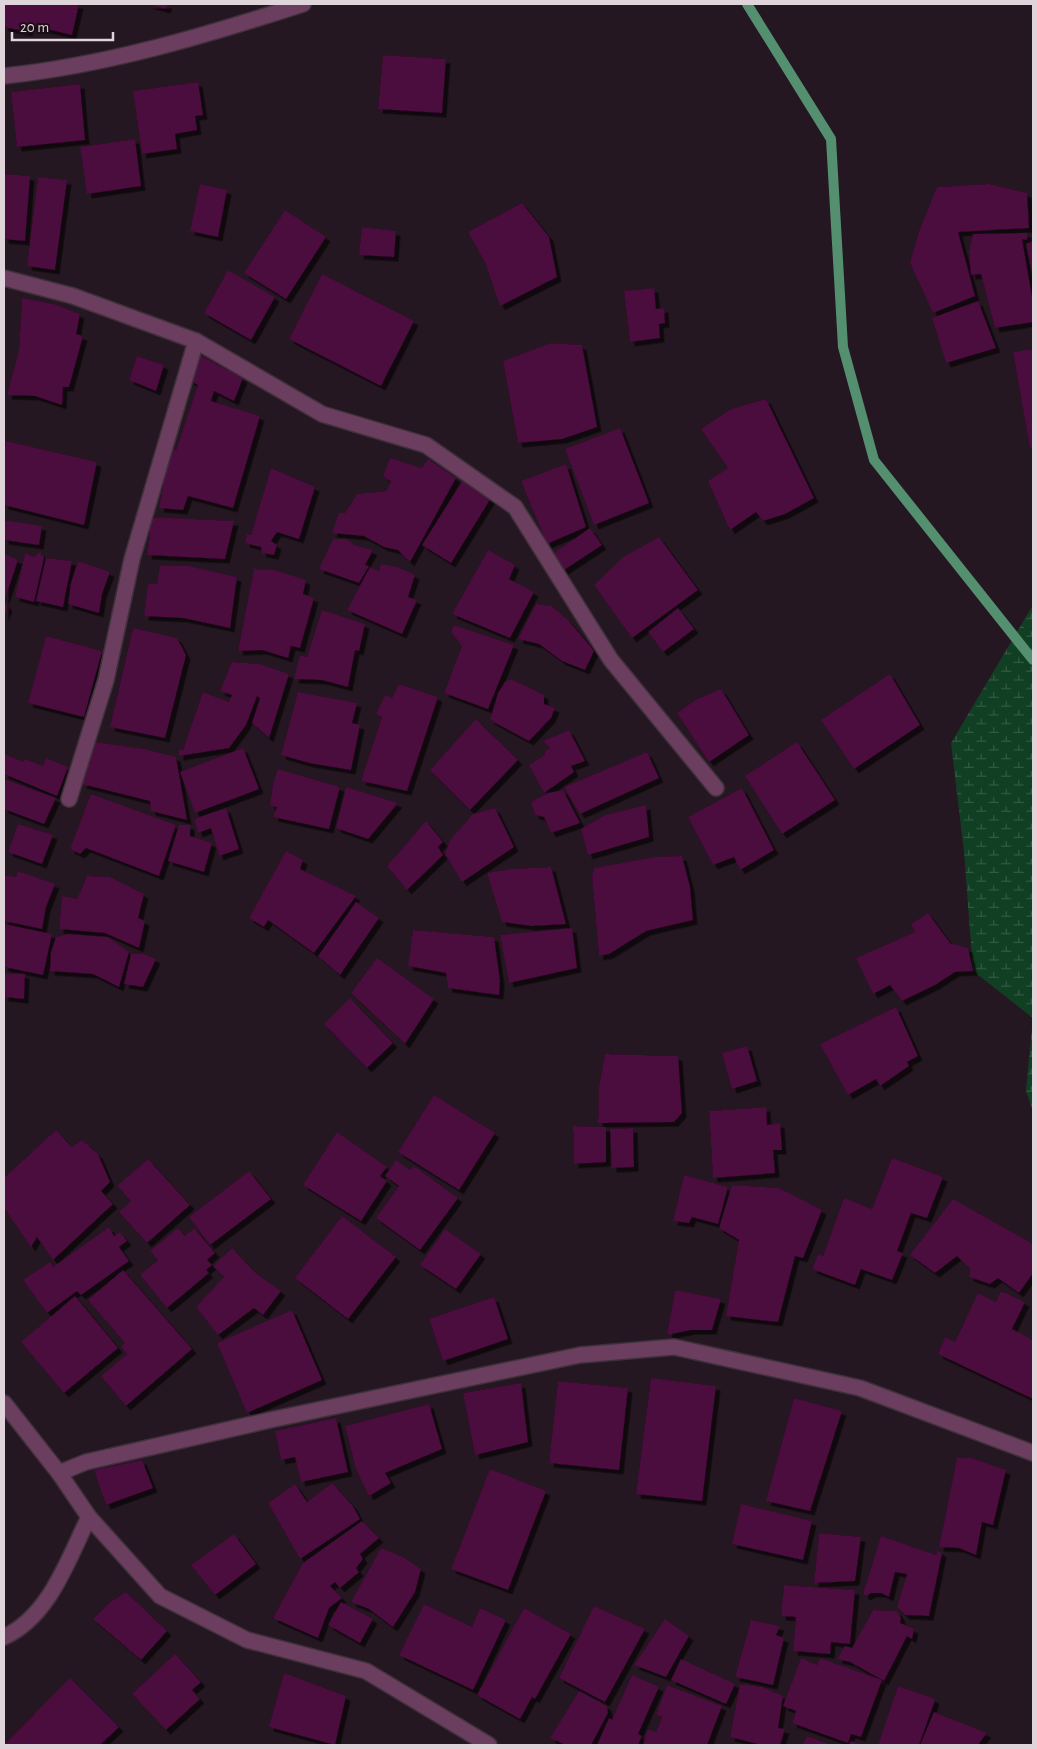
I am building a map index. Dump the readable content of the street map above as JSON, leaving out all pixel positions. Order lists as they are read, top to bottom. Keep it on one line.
{"scale_bar":"20 m"}
